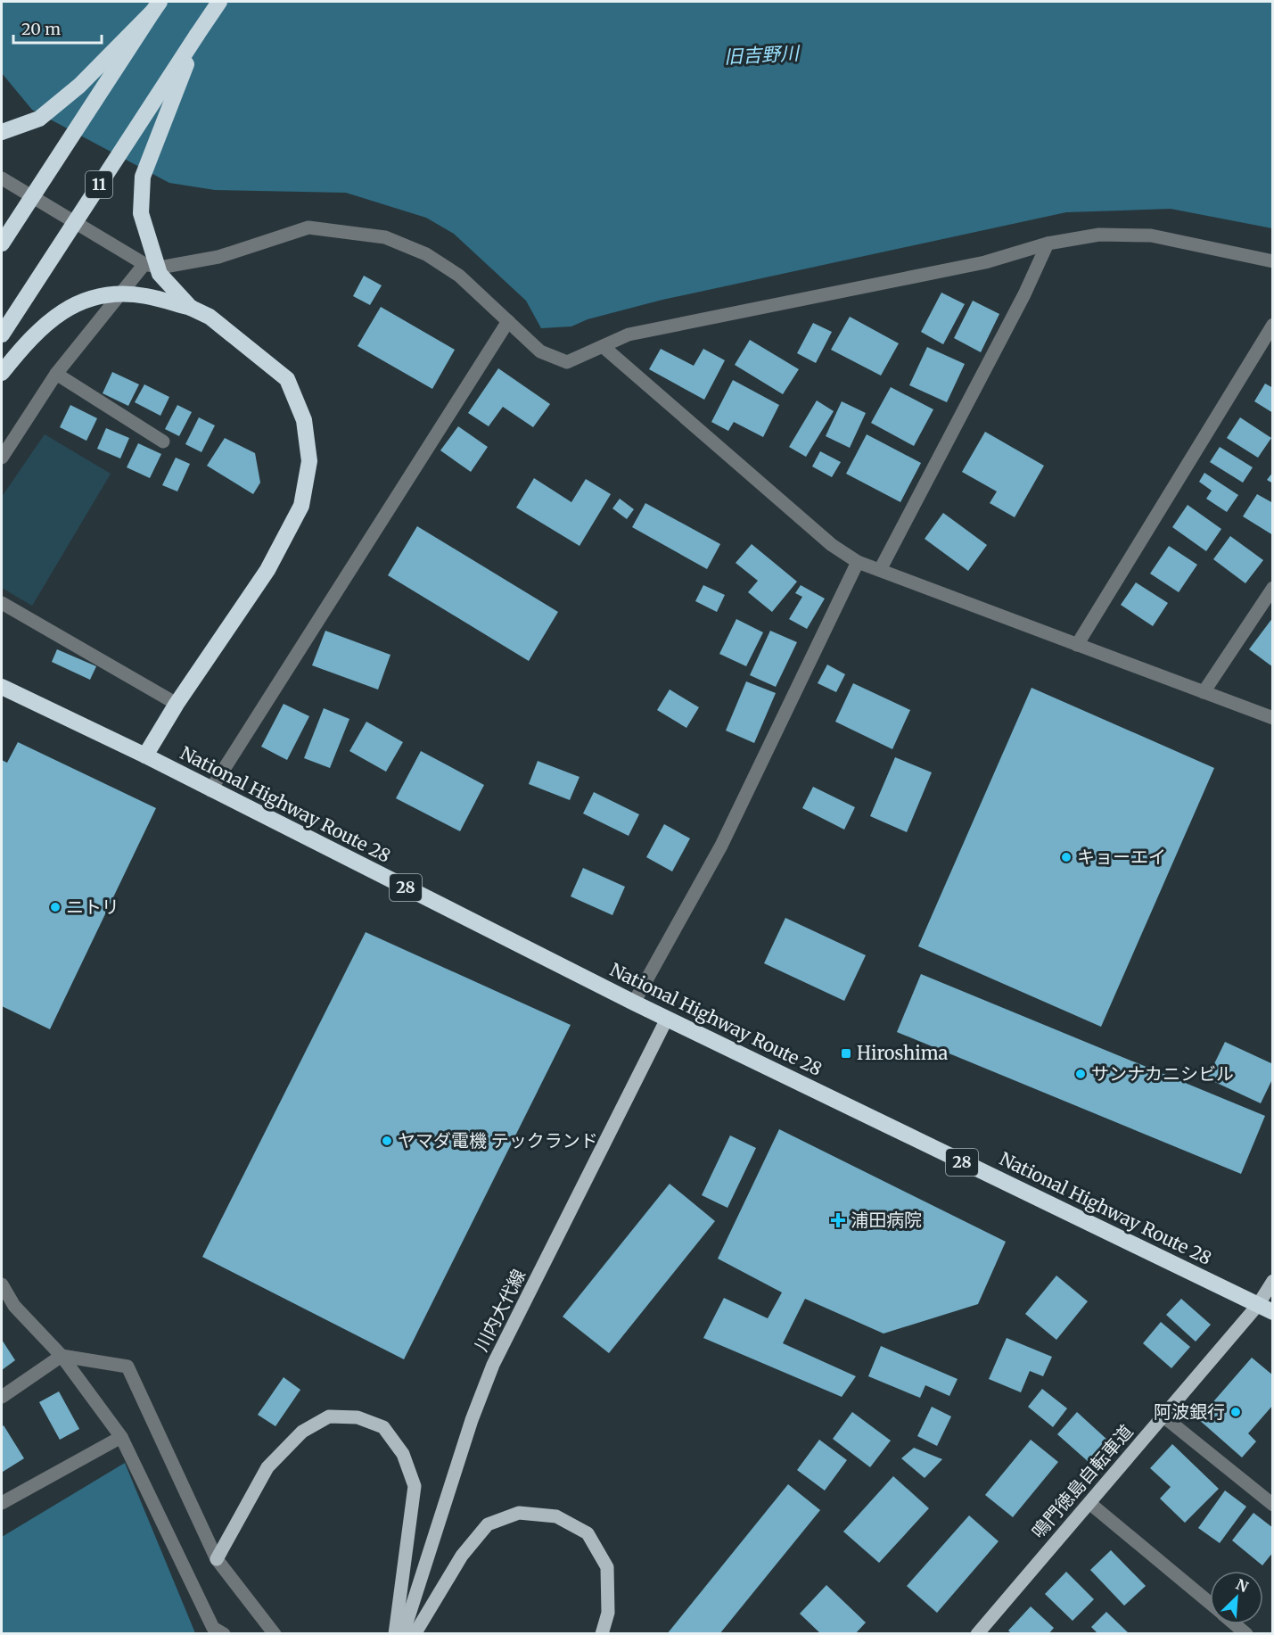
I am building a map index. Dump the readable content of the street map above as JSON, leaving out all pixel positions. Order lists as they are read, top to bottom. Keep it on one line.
{"streets":{"highway":["11","National Highway Route 28","28"],"main road":["川内大代線","鳴門徳島自転車道"]},"crossings":[["National Highway Route 28","川内大代線"],["National Highway Route 28","鳴門徳島自転車道"]],"water":["旧吉野川"],"places":{"other":["キョーエイ","ニトリ","サンナカニシビル","ヤマダ電機 テックランド","阿波銀行"],"transit":["Hiroshima"],"health":["浦田病院"]},"scale_bar":"20 m","north":"top right"}
